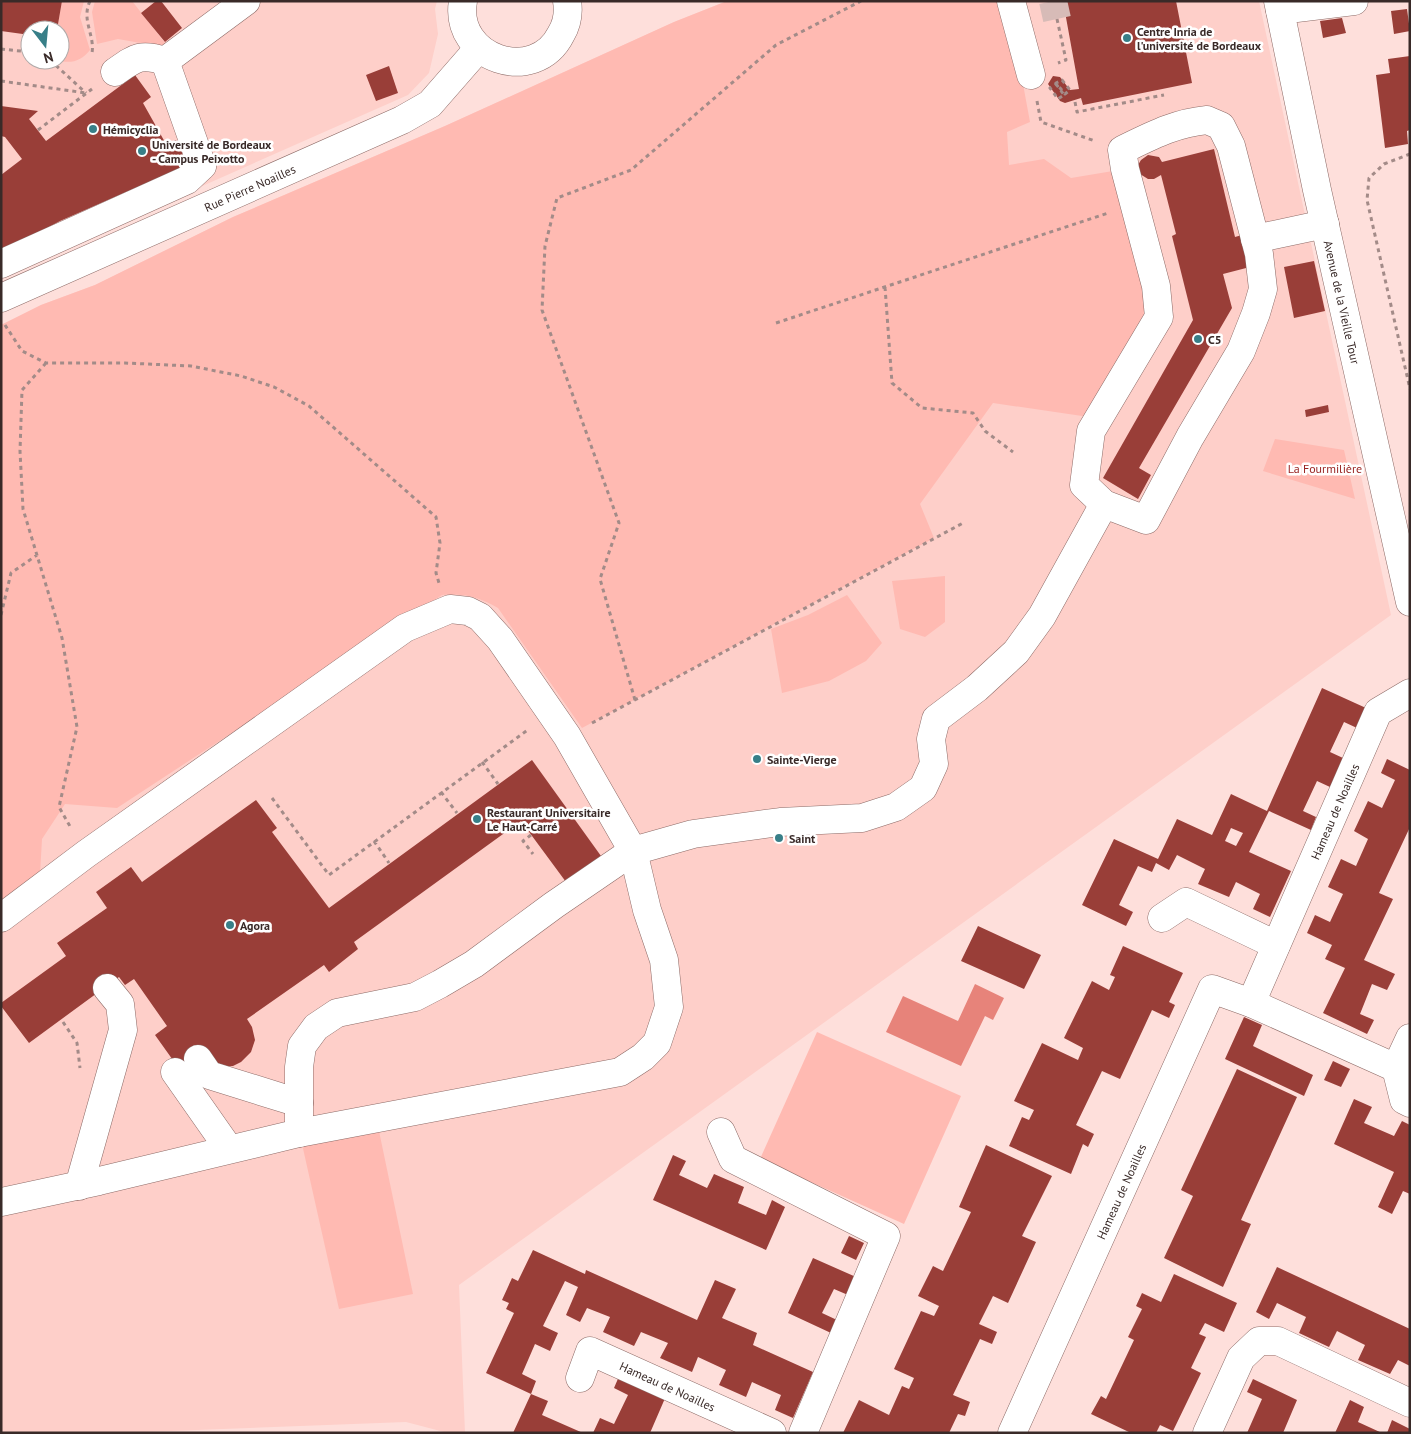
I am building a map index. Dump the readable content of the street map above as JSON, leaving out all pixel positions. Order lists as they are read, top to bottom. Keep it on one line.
{"streets":{"street":["Rue Pierre Noailles","Avenue de la Vieille Tour","Hameau de Noailles"]},"parks":["La Fourmilière"],"places":["Centre Inria de l'université de Bordeaux","Hémicyclia","Université de Bordeaux - Campus Peixotto","C5","Sainte-Vierge","Restaurant Universitaire Le Haut-Carré","Saint","Agora"],"north":"bottom"}
